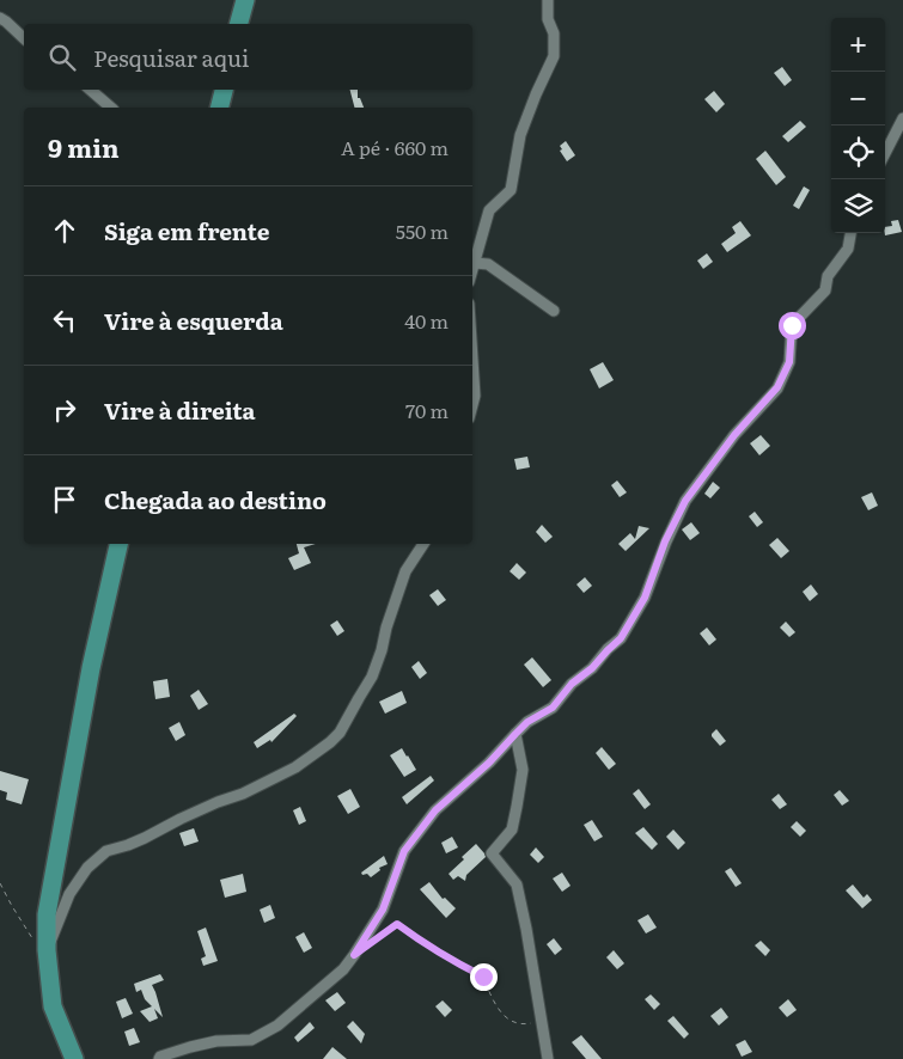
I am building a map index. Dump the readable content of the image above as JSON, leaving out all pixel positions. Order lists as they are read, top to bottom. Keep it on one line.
{"page":{"map_buttons":["+","−"],"search":"Pesquisar aqui","heading":["9 min","A pé · 660 m"],"list":[["Siga em frente","550 m"],["Vire à esquerda","40 m"],["Vire à direita","70 m"],"Chegada ao destino"]}}
